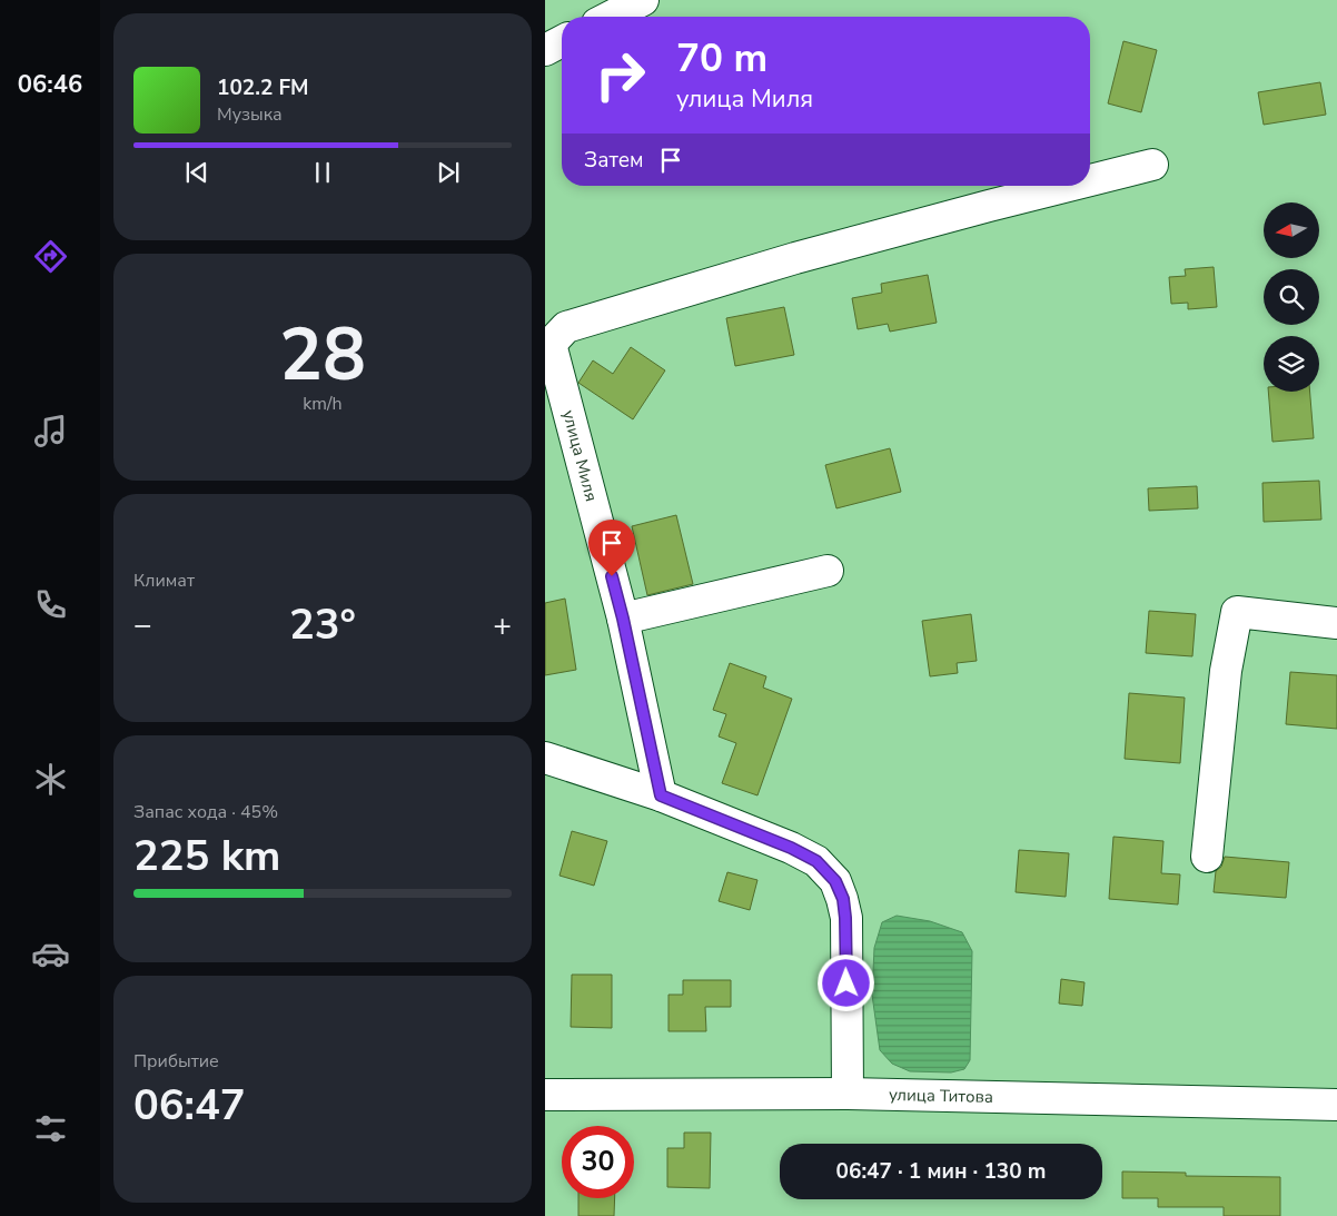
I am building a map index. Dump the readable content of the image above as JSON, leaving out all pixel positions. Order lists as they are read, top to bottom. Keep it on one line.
{"streets":{"street":["улица Миля","улица Титова"]},"north":"left","page":{"tabs":"06:46","turn":["70 m","улица Миля"],"song":["102.2 FM","Музыка"],"then":"Затем","tile":[["28","km/h"],"Климат",["Запас хода · 45%","225 km"],["Прибытие","06:47"]],"heat":["−","23°","+"],"limit":"30","trip":"06:47 · 1 мин · 130 m"}}
